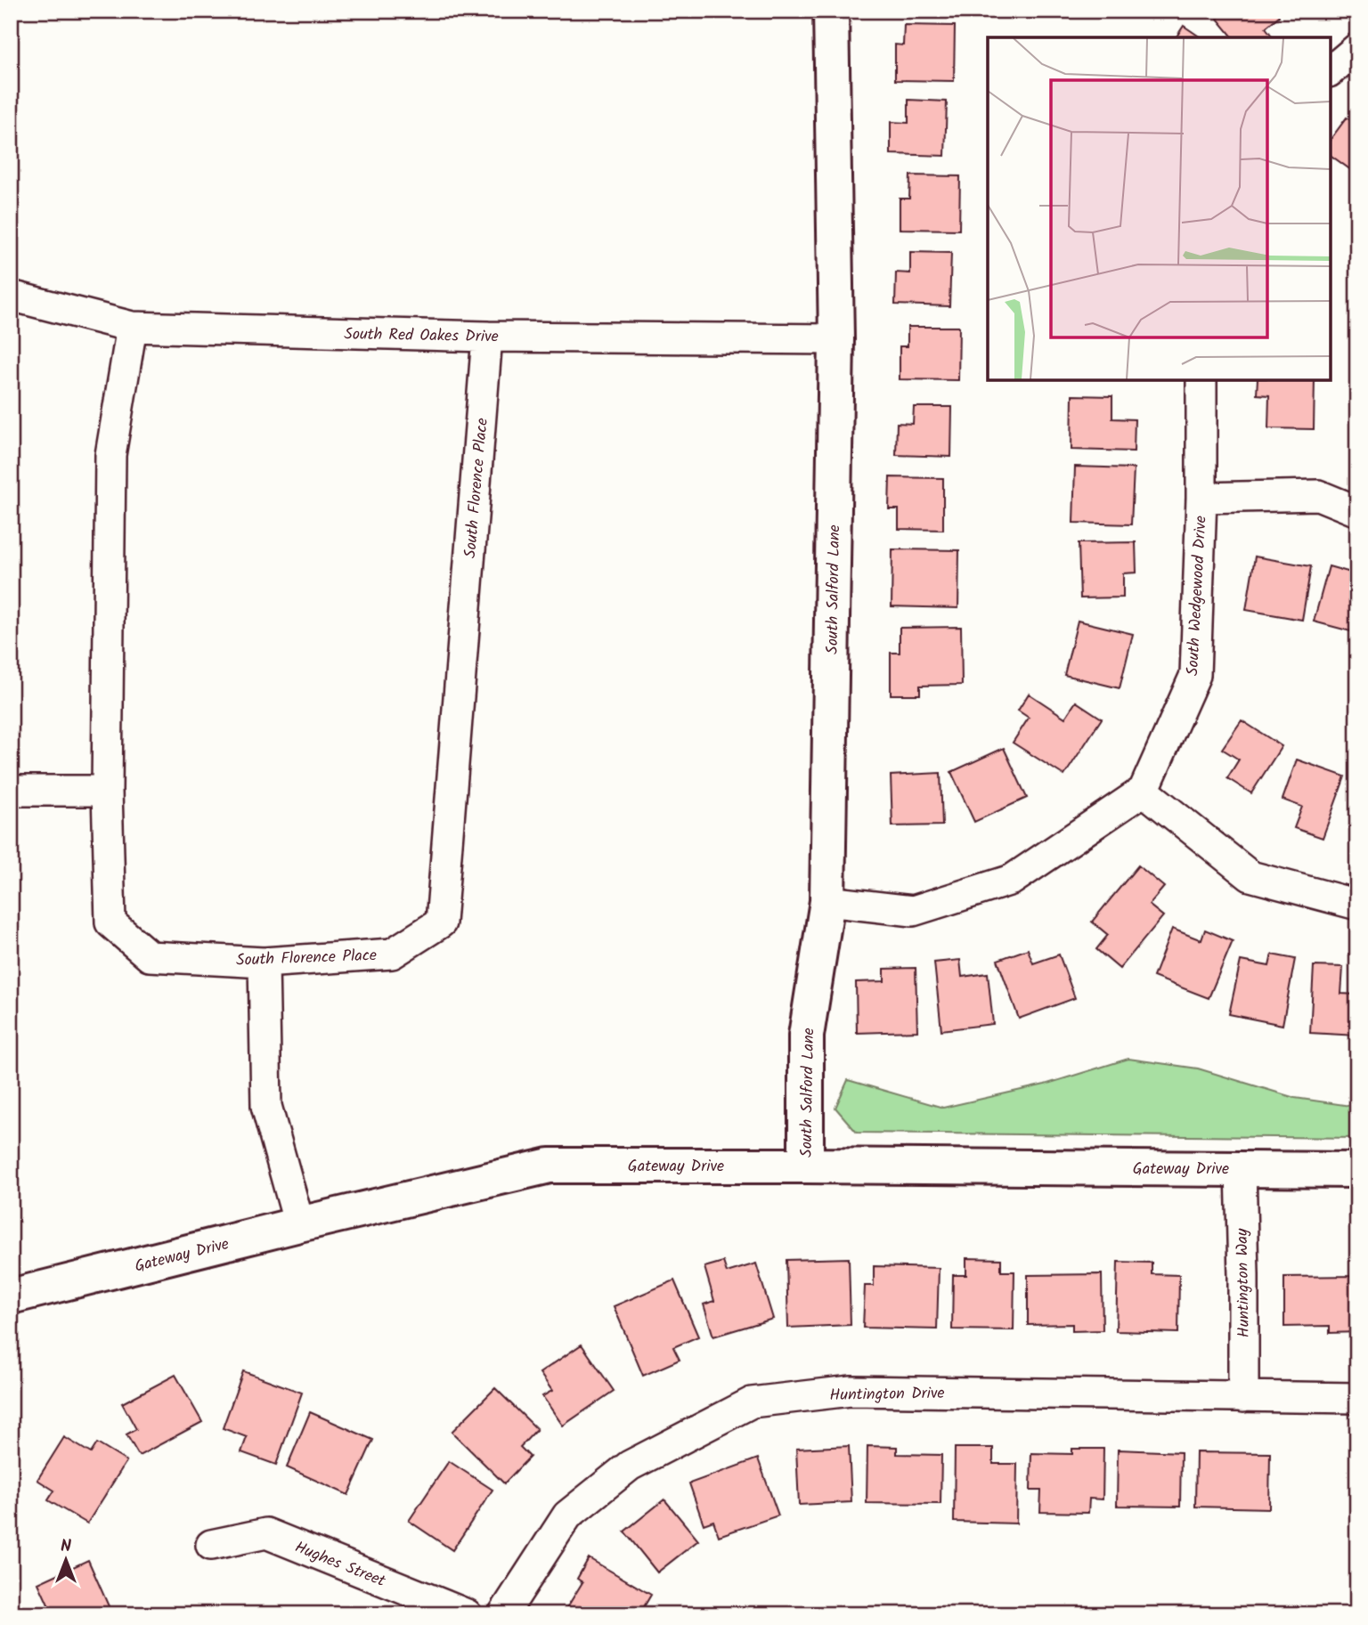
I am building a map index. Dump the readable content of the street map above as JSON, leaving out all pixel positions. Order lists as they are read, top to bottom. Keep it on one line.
{"streets":{"street":["South Red Oakes Drive","South Florence Place","South Salford Lane","South Wedgewood Drive","Gateway Drive","Huntington Way","Huntington Drive","Hughes Street"]},"crossings":[["South Red Oakes Drive","South Florence Place"],["South Red Oakes Drive","South Salford Lane"],["South Salford Lane","Gateway Drive"],["Gateway Drive","Huntington Way"],["Huntington Way","Huntington Drive"]],"north":"top"}
